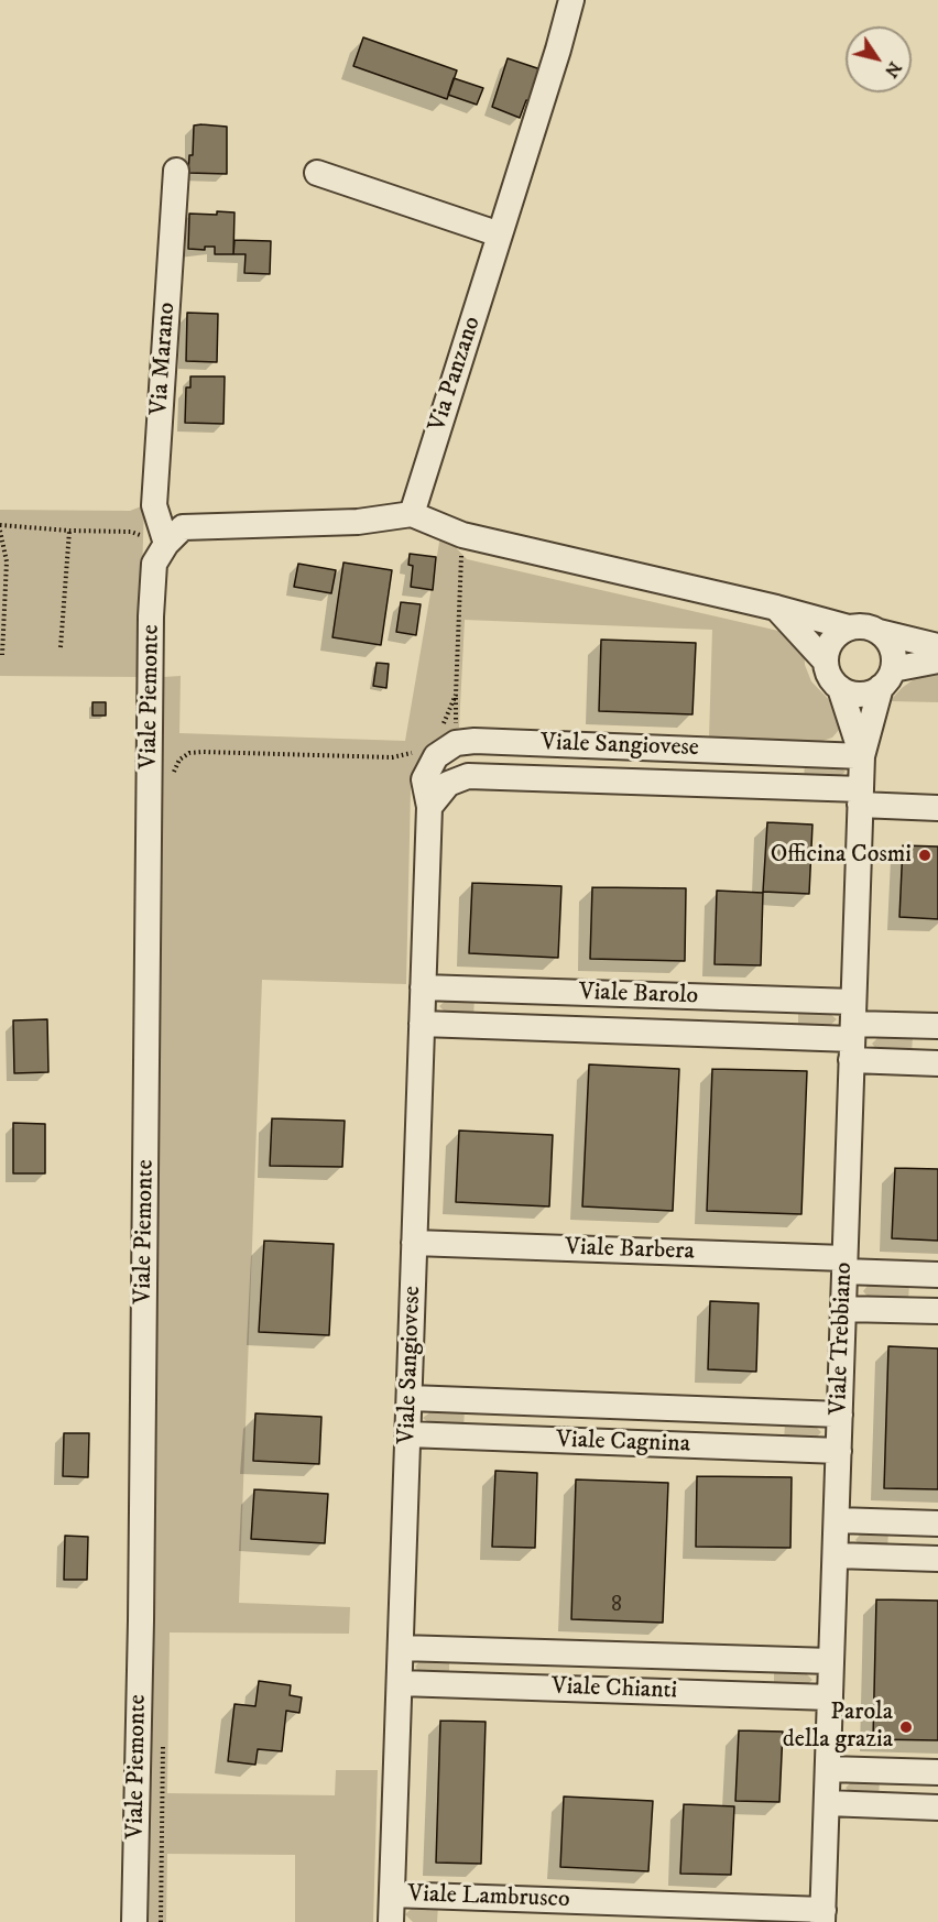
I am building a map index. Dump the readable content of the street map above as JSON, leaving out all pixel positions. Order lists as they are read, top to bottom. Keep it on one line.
{"streets":{"street":["Via Marano","Via Panzano","Viale Piemonte","Viale Sangiovese","Viale Barolo","Viale Barbera","Viale Trebbiano","Viale Cagnina","Viale Chianti","Viale Lambrusco"]},"crossings":[["Via Marano","Viale Piemonte"],["Viale Sangiovese","Viale Barolo"],["Viale Sangiovese","Viale Barbera"],["Viale Sangiovese","Viale Trebbiano"],["Viale Sangiovese","Viale Cagnina"],["Viale Sangiovese","Viale Chianti"],["Viale Sangiovese","Viale Lambrusco"],["Viale Barolo","Viale Trebbiano"],["Viale Barbera","Viale Trebbiano"],["Viale Trebbiano","Viale Cagnina"],["Viale Trebbiano","Viale Chianti"],["Viale Trebbiano","Viale Lambrusco"]],"places":["Officina Cosmi","Parola della grazia"],"house_numbers":["8"],"north":"bottom right"}
